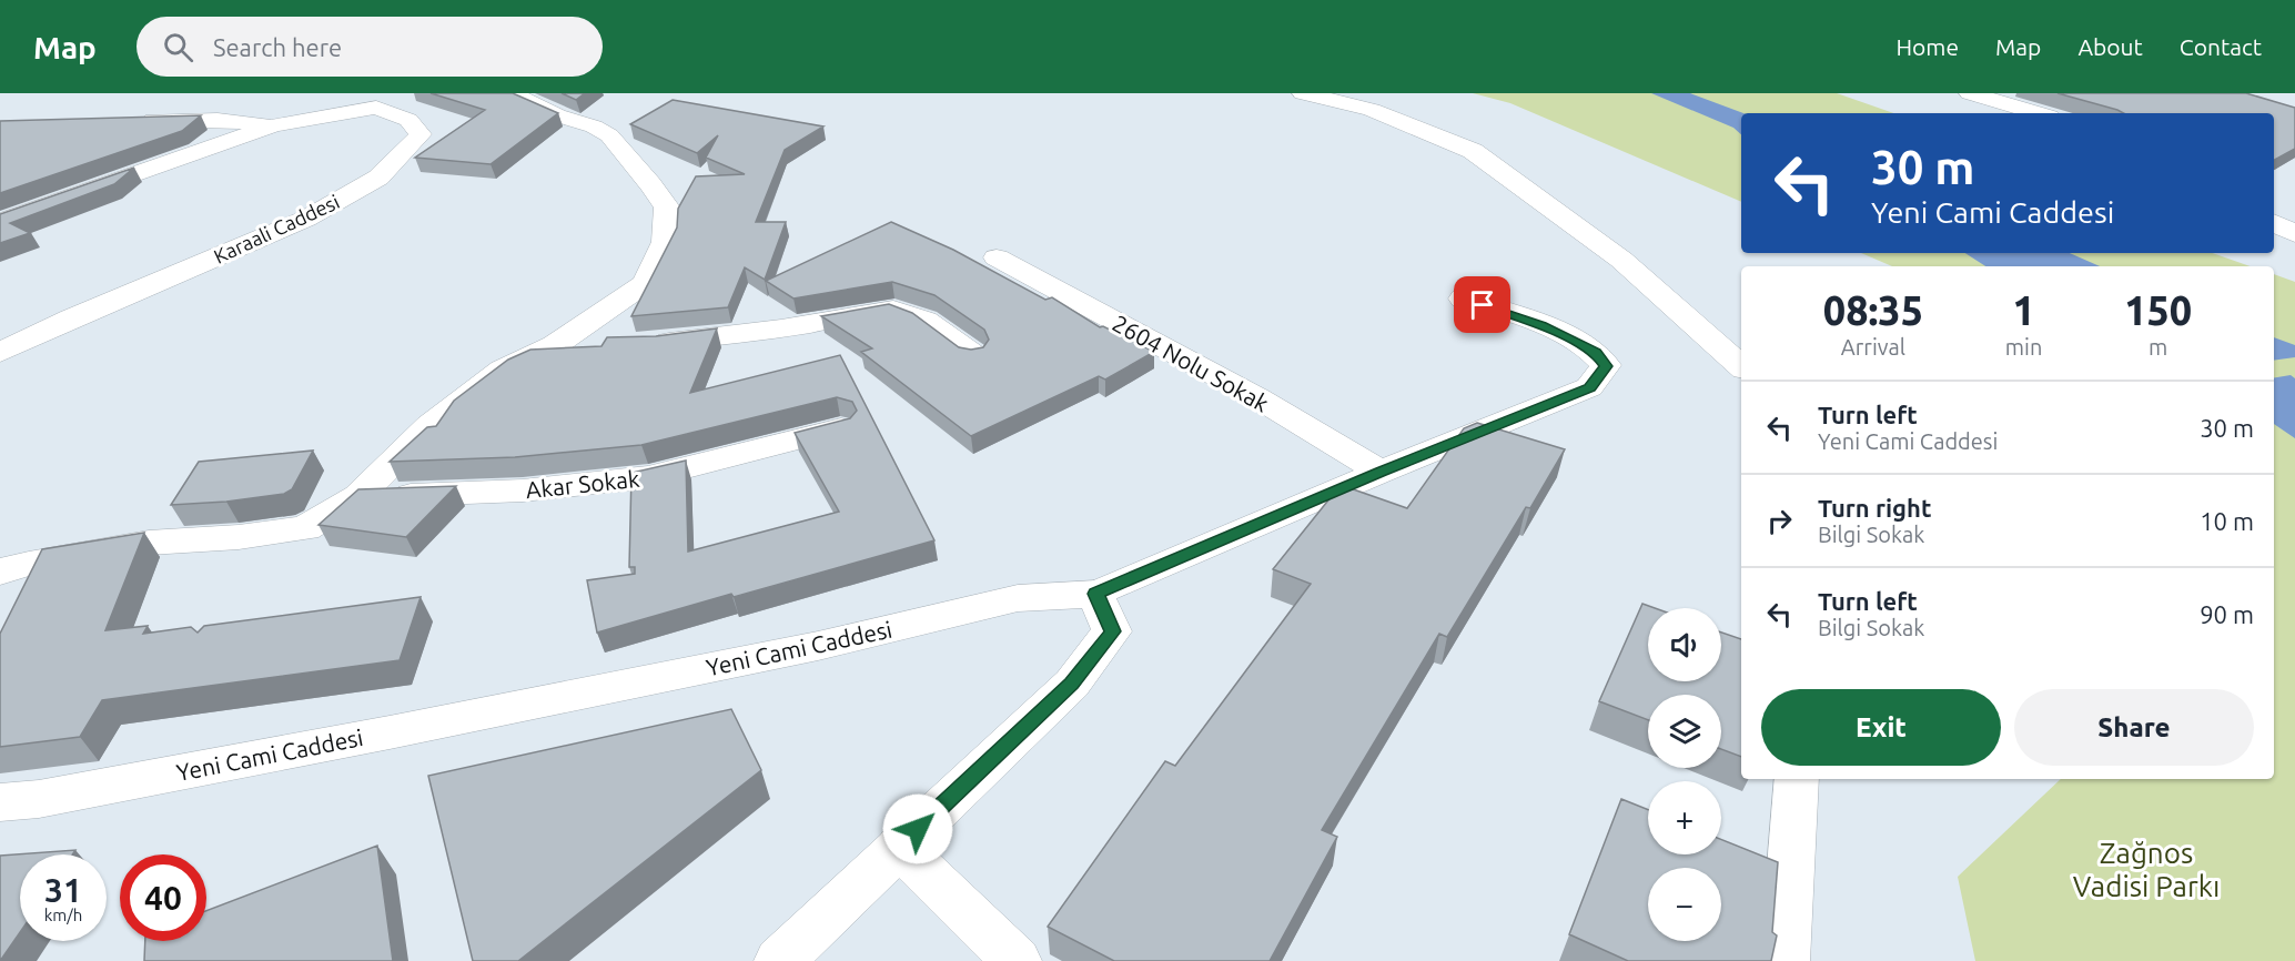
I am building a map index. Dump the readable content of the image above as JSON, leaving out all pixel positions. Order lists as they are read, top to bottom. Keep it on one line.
{"streets":{"street":["Karaali Caddesi","2604 Nolu Sokak","Akar Sokak","Yeni Cami Caddesi"]},"crossings":[["2604 Nolu Sokak","Yeni Cami Caddesi"]],"parks":["Zağnos Vadisi Parkı"],"page":{"header":"Map","search":"Search here","nav":["Home","Map","About","Contact"],"turn":["30 m","Yeni Cami Caddesi"],"eta":["08:35","Arrival","1","min","150","m"],"list":[{"name":"Turn left","note":"Yeni Cami Caddesi","value":"30 m"},{"name":"Turn right","note":"Bilgi Sokak","value":"10 m"},{"name":"Turn left","note":"Bilgi Sokak","value":"90 m"}],"map_buttons":["+","−"],"buttons":["Exit","Share"],"speed":"31 km/h","limit":"40"}}
